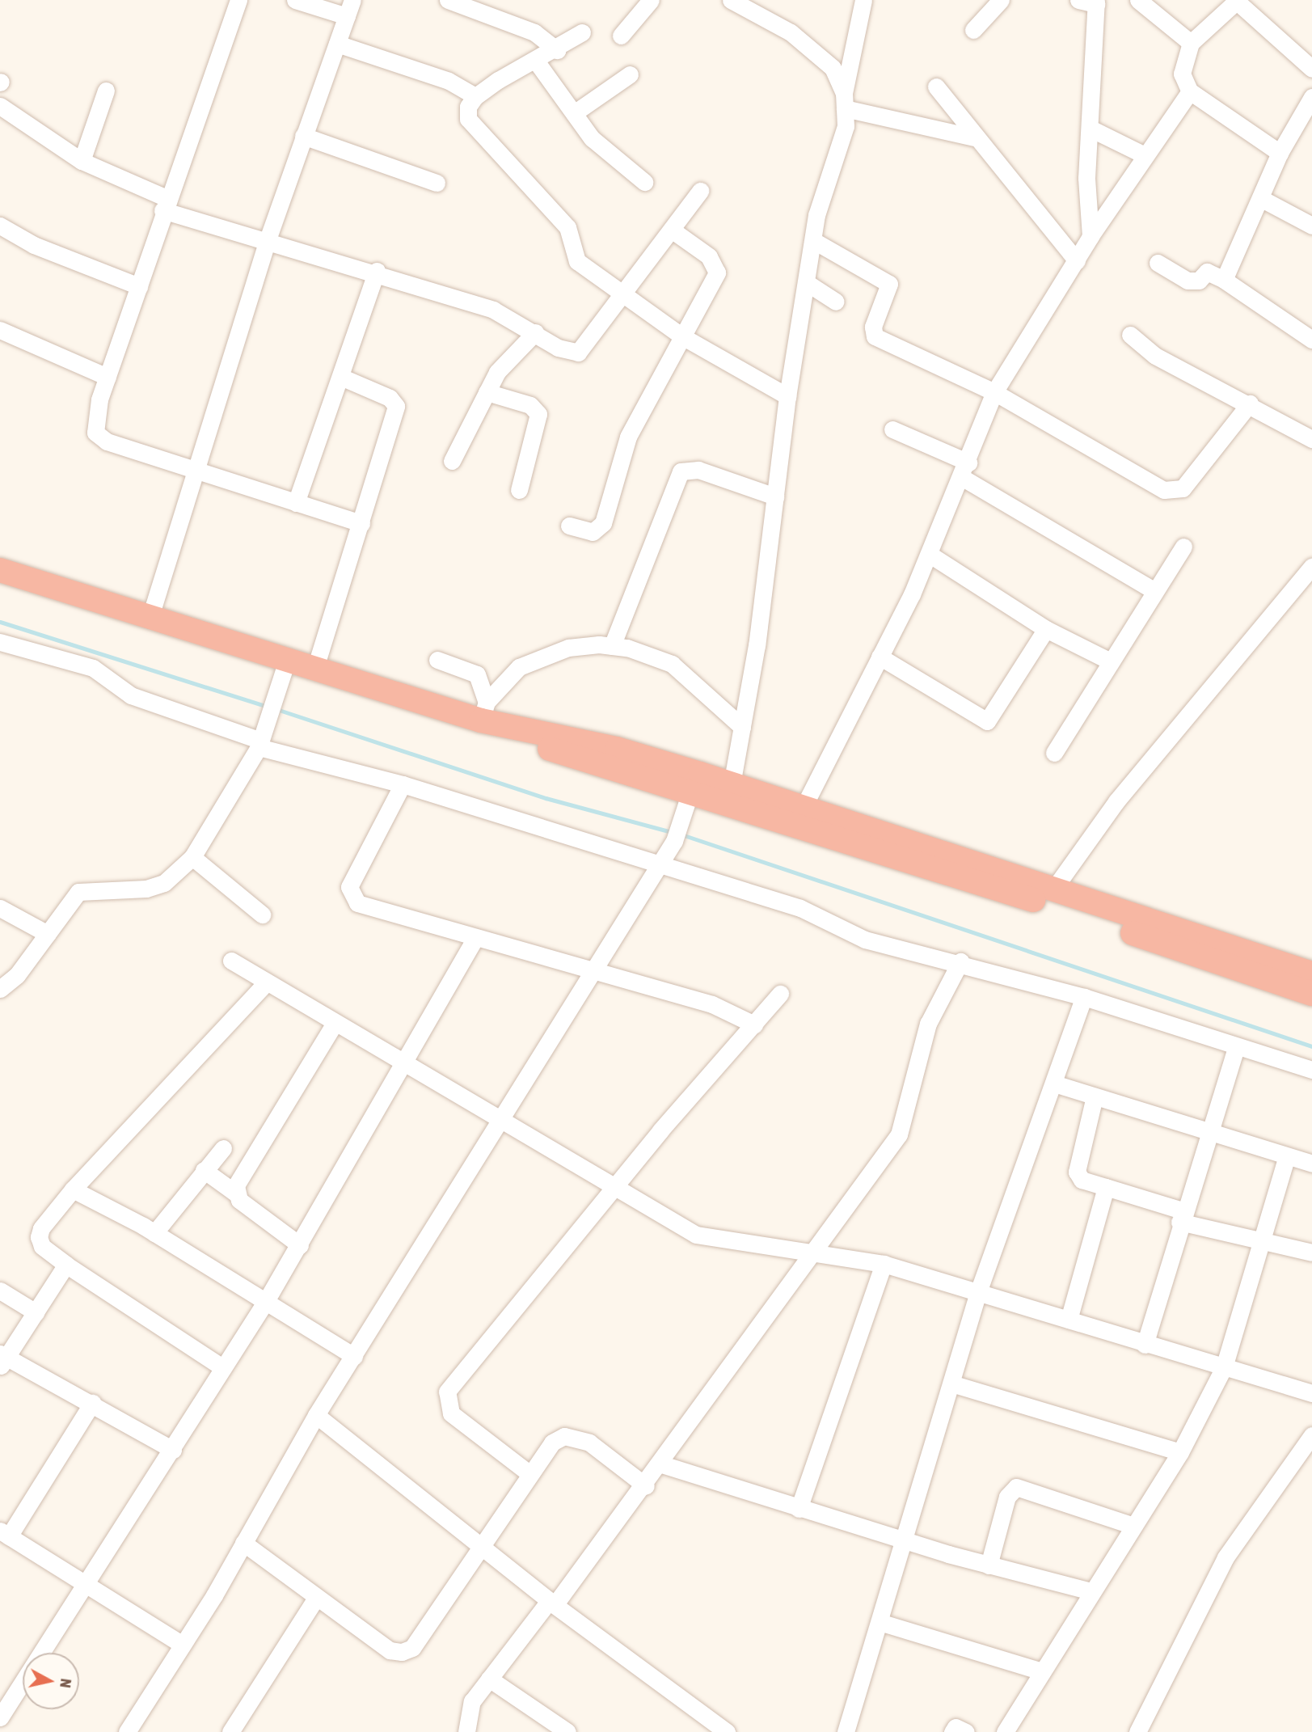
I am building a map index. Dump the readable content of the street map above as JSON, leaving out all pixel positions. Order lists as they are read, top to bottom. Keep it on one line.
{"north":"right"}
